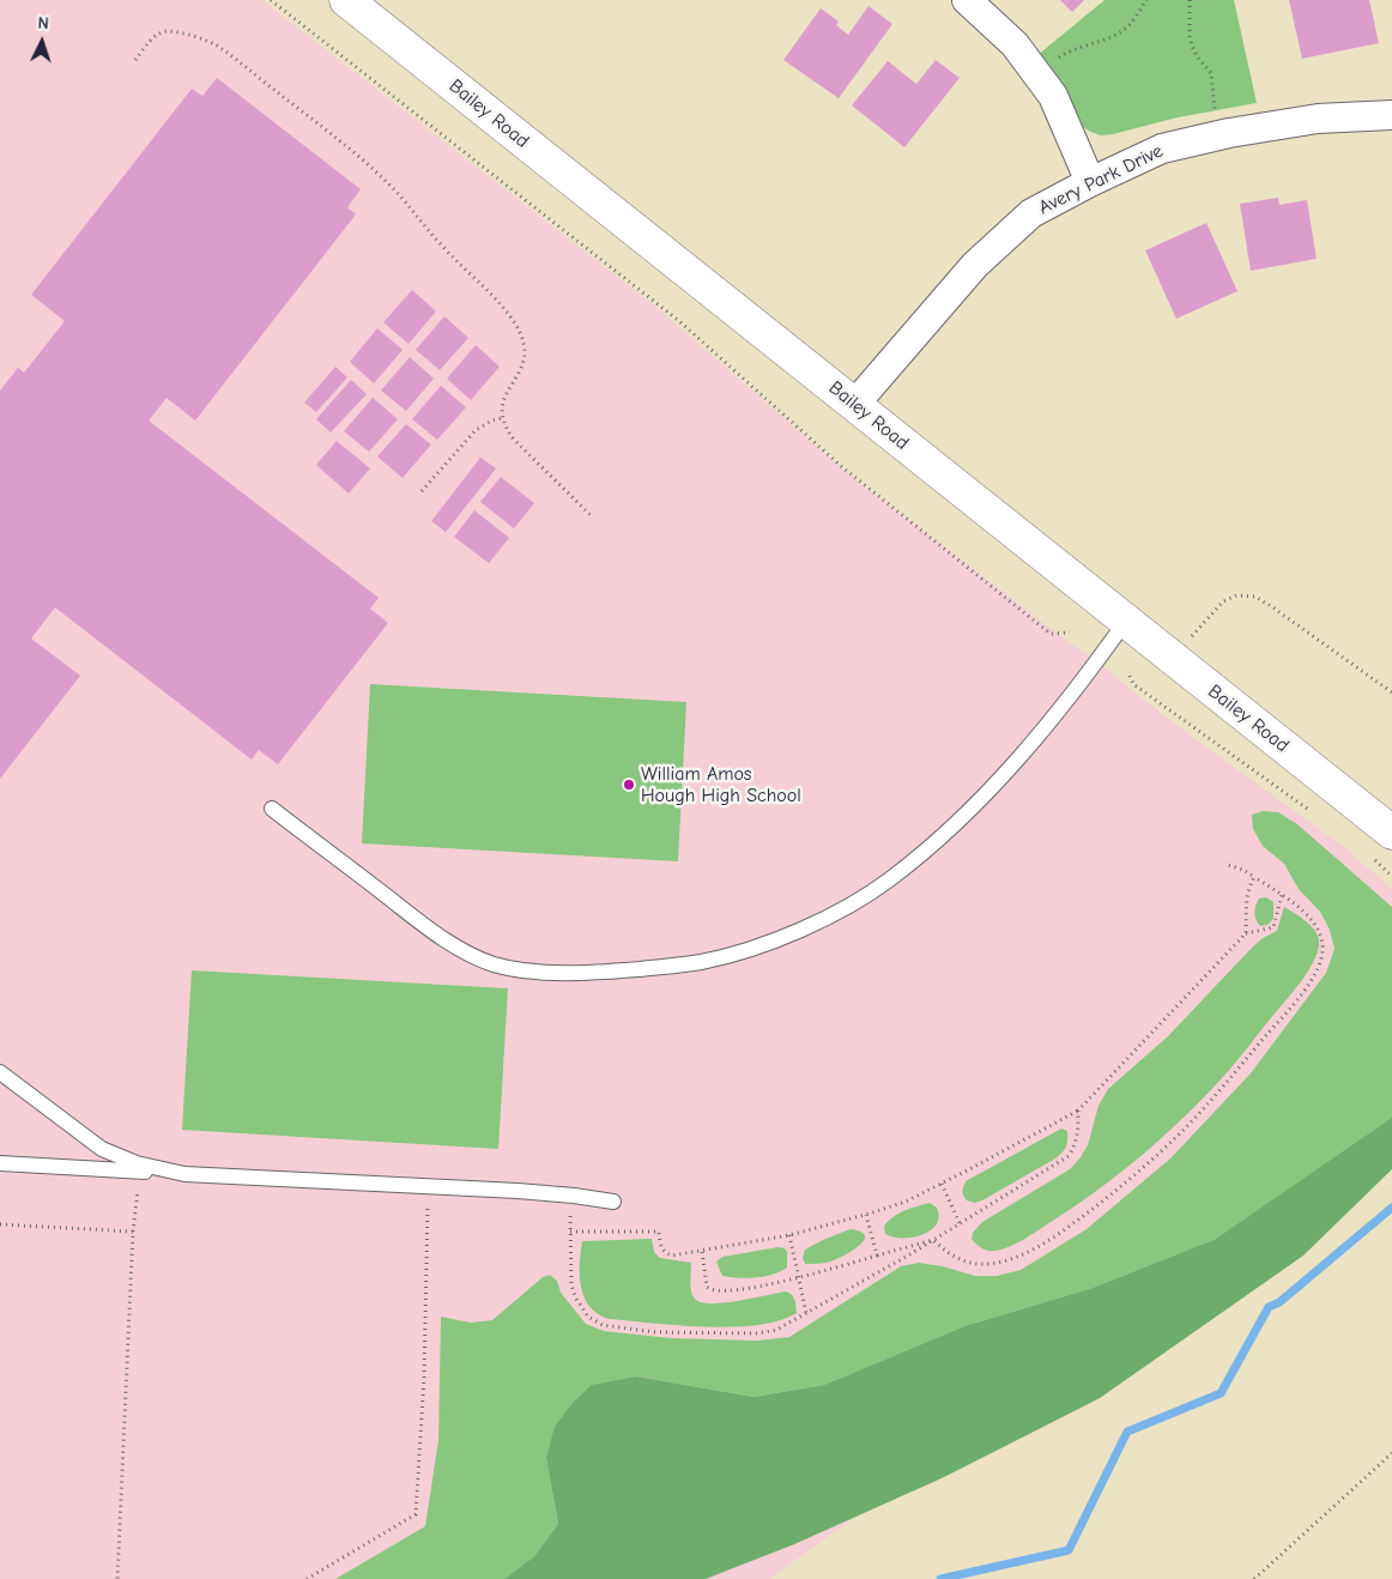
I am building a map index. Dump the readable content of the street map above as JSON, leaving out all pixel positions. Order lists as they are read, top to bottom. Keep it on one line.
{"streets":{"street":["Bailey Road","Avery Park Drive"]},"crossings":[["Bailey Road","Avery Park Drive"]],"places":["William Amos Hough High School"],"north":"top"}
